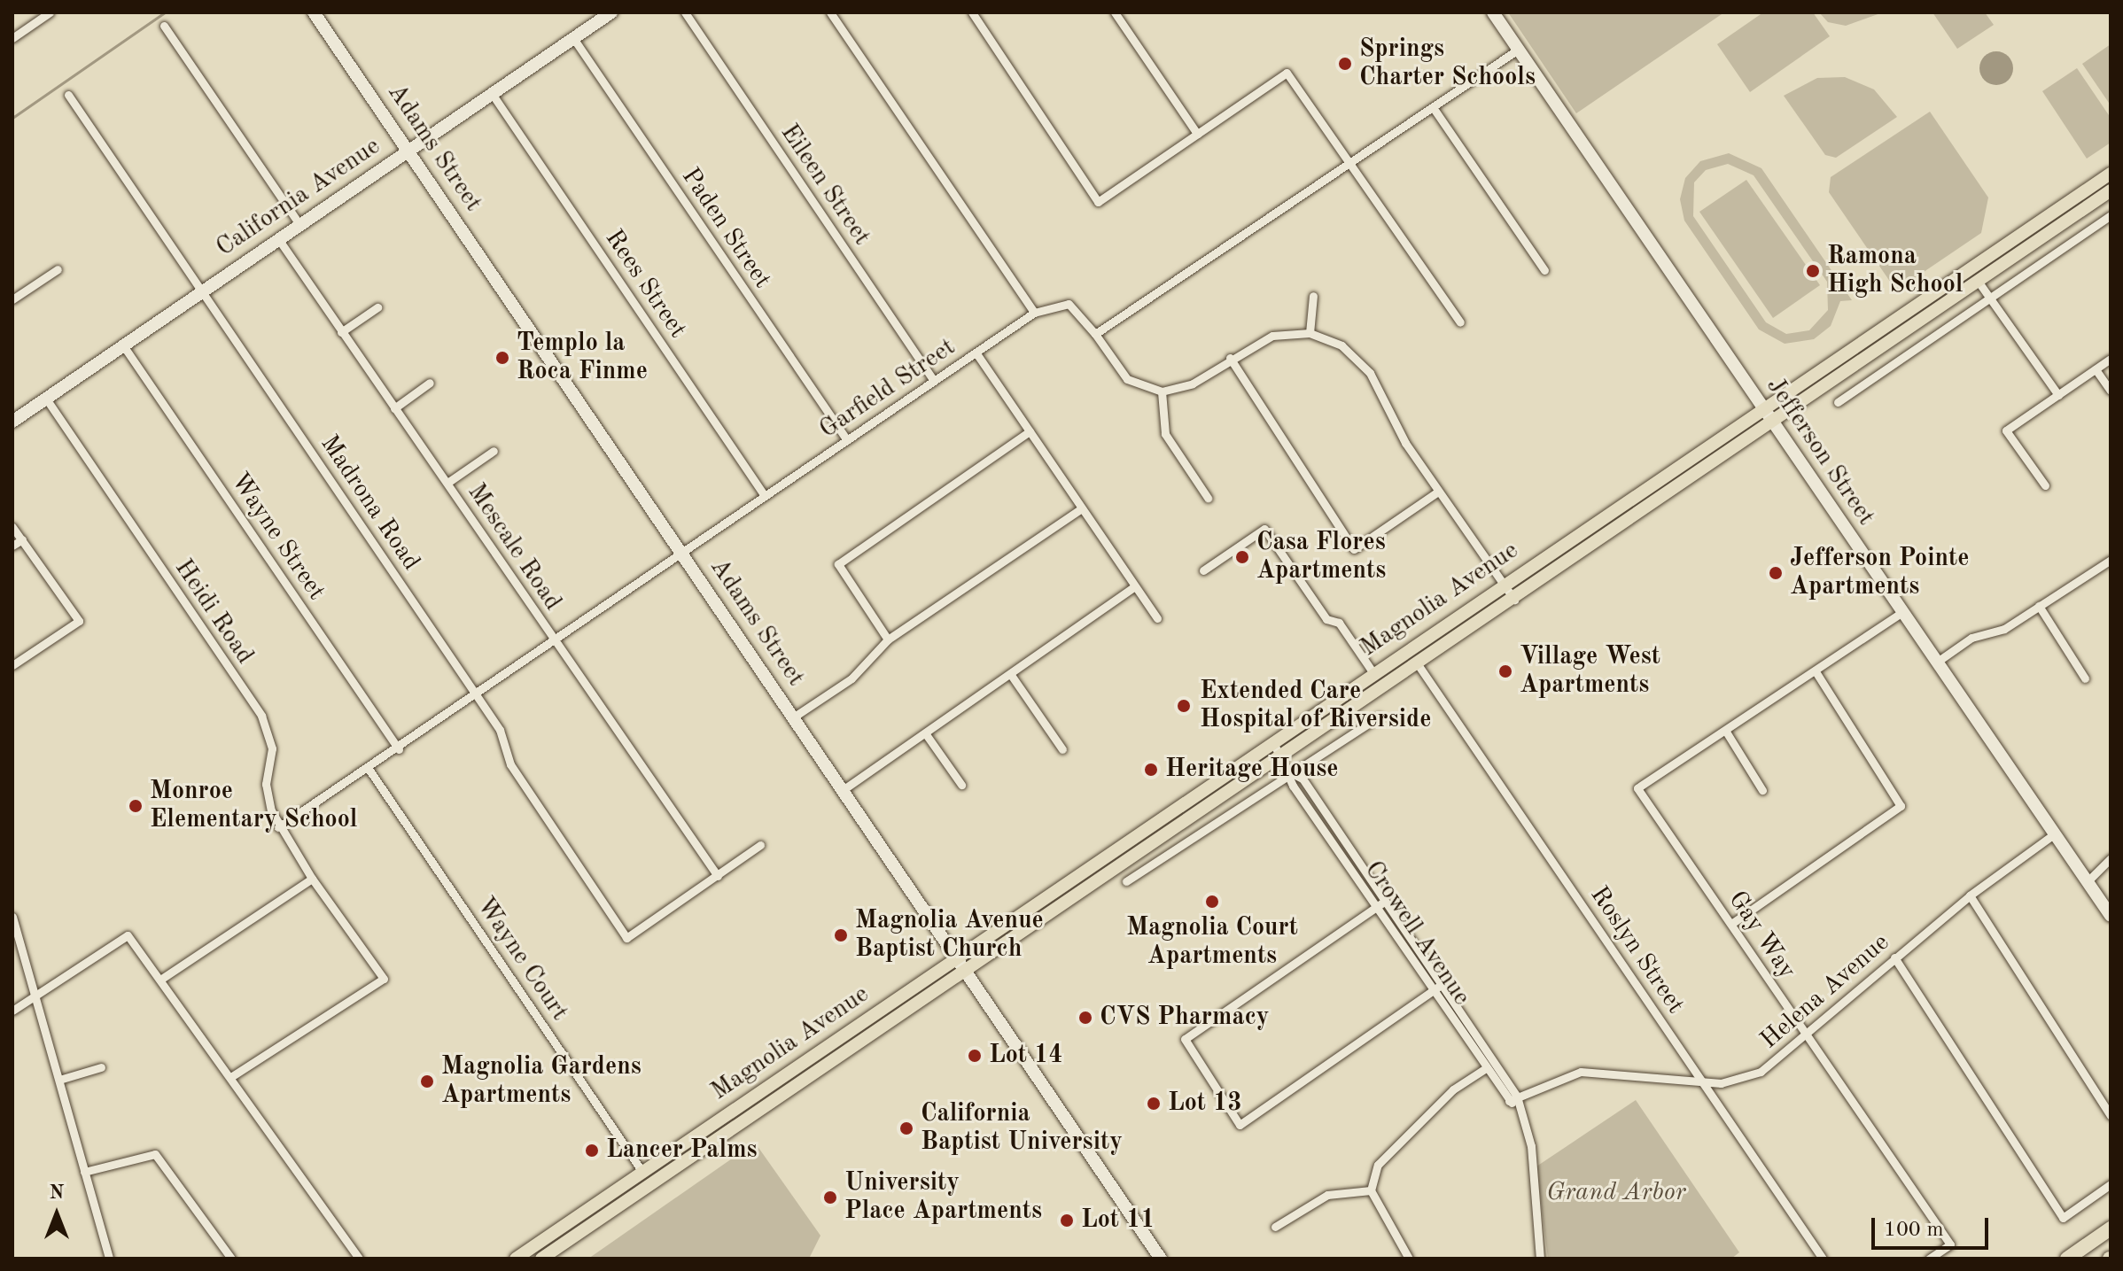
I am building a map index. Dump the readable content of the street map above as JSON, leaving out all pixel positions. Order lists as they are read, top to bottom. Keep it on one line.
{"streets":{"main road":["Adams Street","California Avenue","Jefferson Street","Magnolia Avenue"],"street":["Eileen Street","Paden Street","Rees Street","Garfield Street","Madrona Road","Wayne Street","Mescale Road","Heidi Road","Crowell Avenue","Gay Way","Roslyn Street","Wayne Court","Helena Avenue"]},"crossings":[["Adams Street","California Avenue"],["Adams Street","Garfield Street"],["Adams Street","Magnolia Avenue"],["Eileen Street","Garfield Street"],["California Avenue","Paden Street"],["California Avenue","Rees Street"],["California Avenue","Madrona Road"],["California Avenue","Wayne Street"],["California Avenue","Mescale Road"],["California Avenue","Heidi Road"],["Paden Street","Garfield Street"],["Rees Street","Garfield Street"],["Garfield Street","Madrona Road"],["Garfield Street","Wayne Street"],["Garfield Street","Mescale Road"],["Garfield Street","Heidi Road"],["Garfield Street","Wayne Court"],["Jefferson Street","Magnolia Avenue"],["Jefferson Street","Helena Avenue"],["Madrona Road","Mescale Road"],["Magnolia Avenue","Crowell Avenue"],["Magnolia Avenue","Roslyn Street"],["Magnolia Avenue","Wayne Court"],["Crowell Avenue","Helena Avenue"],["Gay Way","Helena Avenue"],["Roslyn Street","Helena Avenue"]],"parks":["Grand Arbor"],"places":["Springs Charter Schools","Ramona High School","Templo la Roca Finme","Casa Flores Apartments","Jefferson Pointe Apartments","Village West Apartments","Extended Care Hospital of Riverside","Heritage House","Monroe Elementary School","Magnolia Court Apartments","Magnolia Avenue Baptist Church","CVS Pharmacy","Lot 14","Magnolia Gardens Apartments","Lot 13","California Baptist University","Lancer Palms","University Place Apartments","Lot 11"],"scale_bar":"100 m","north":"top"}
